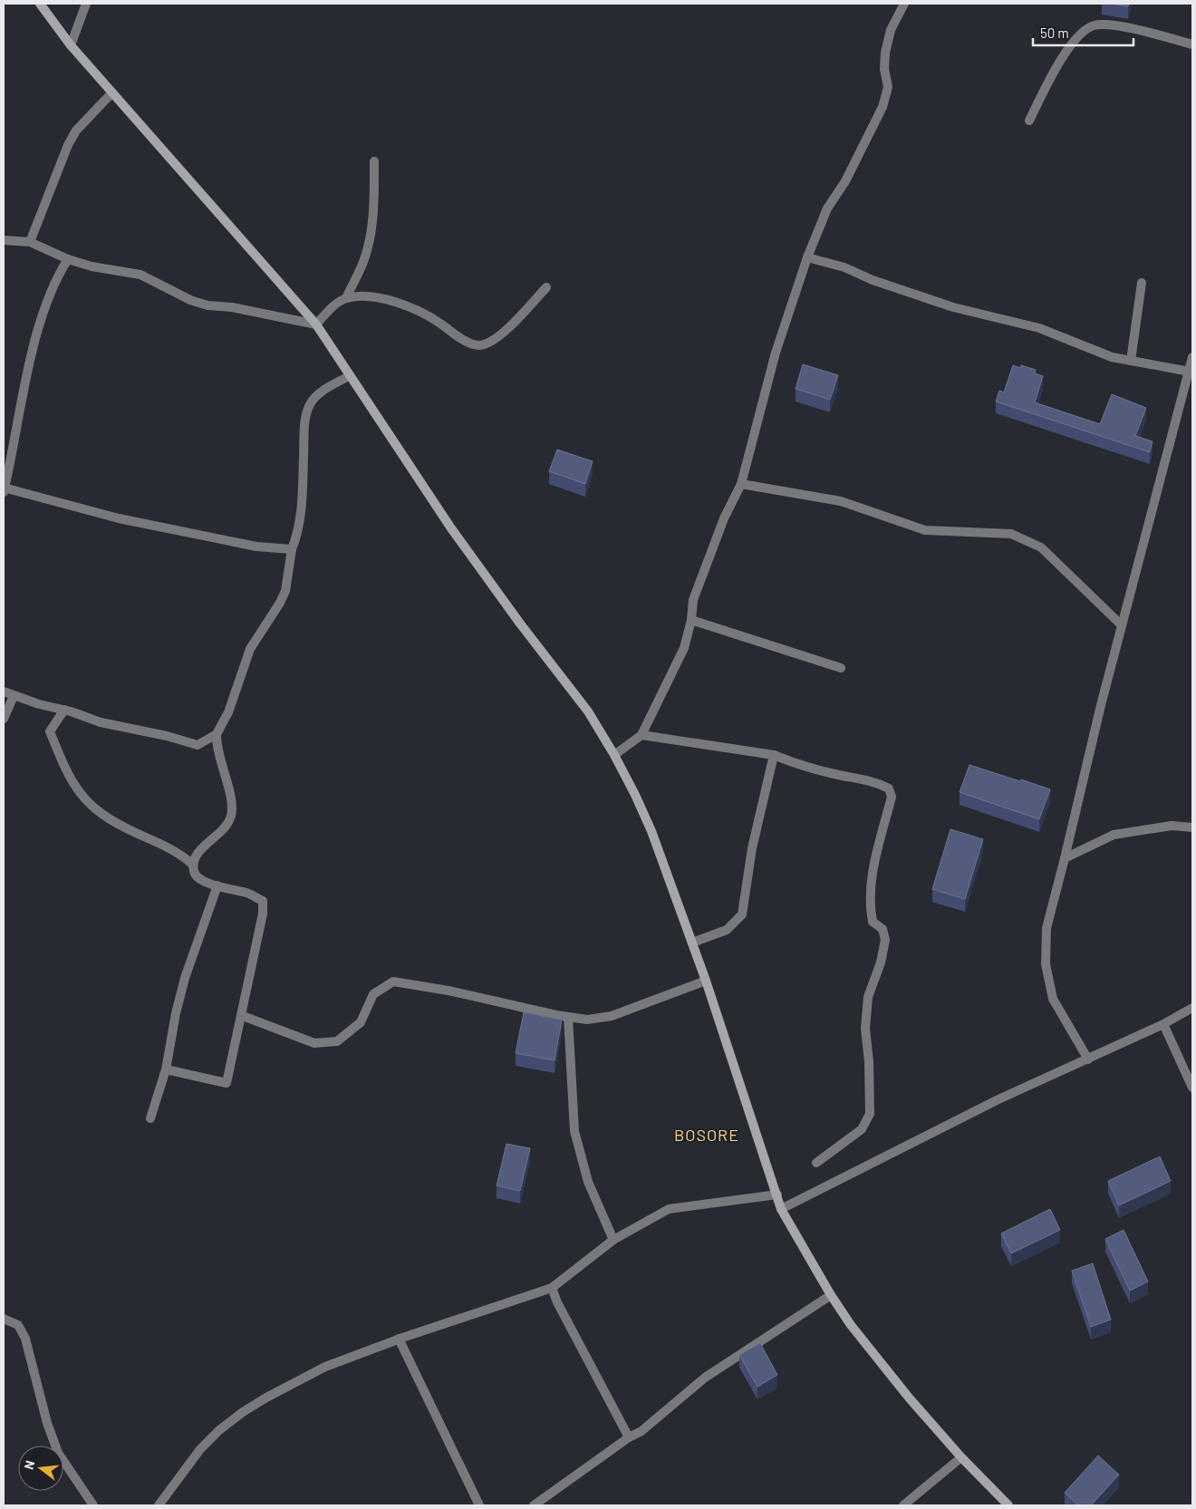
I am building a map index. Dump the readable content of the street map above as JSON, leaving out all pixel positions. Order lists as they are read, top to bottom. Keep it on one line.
{"districts":["BOSORE"],"scale_bar":"50 m","north":"left"}
